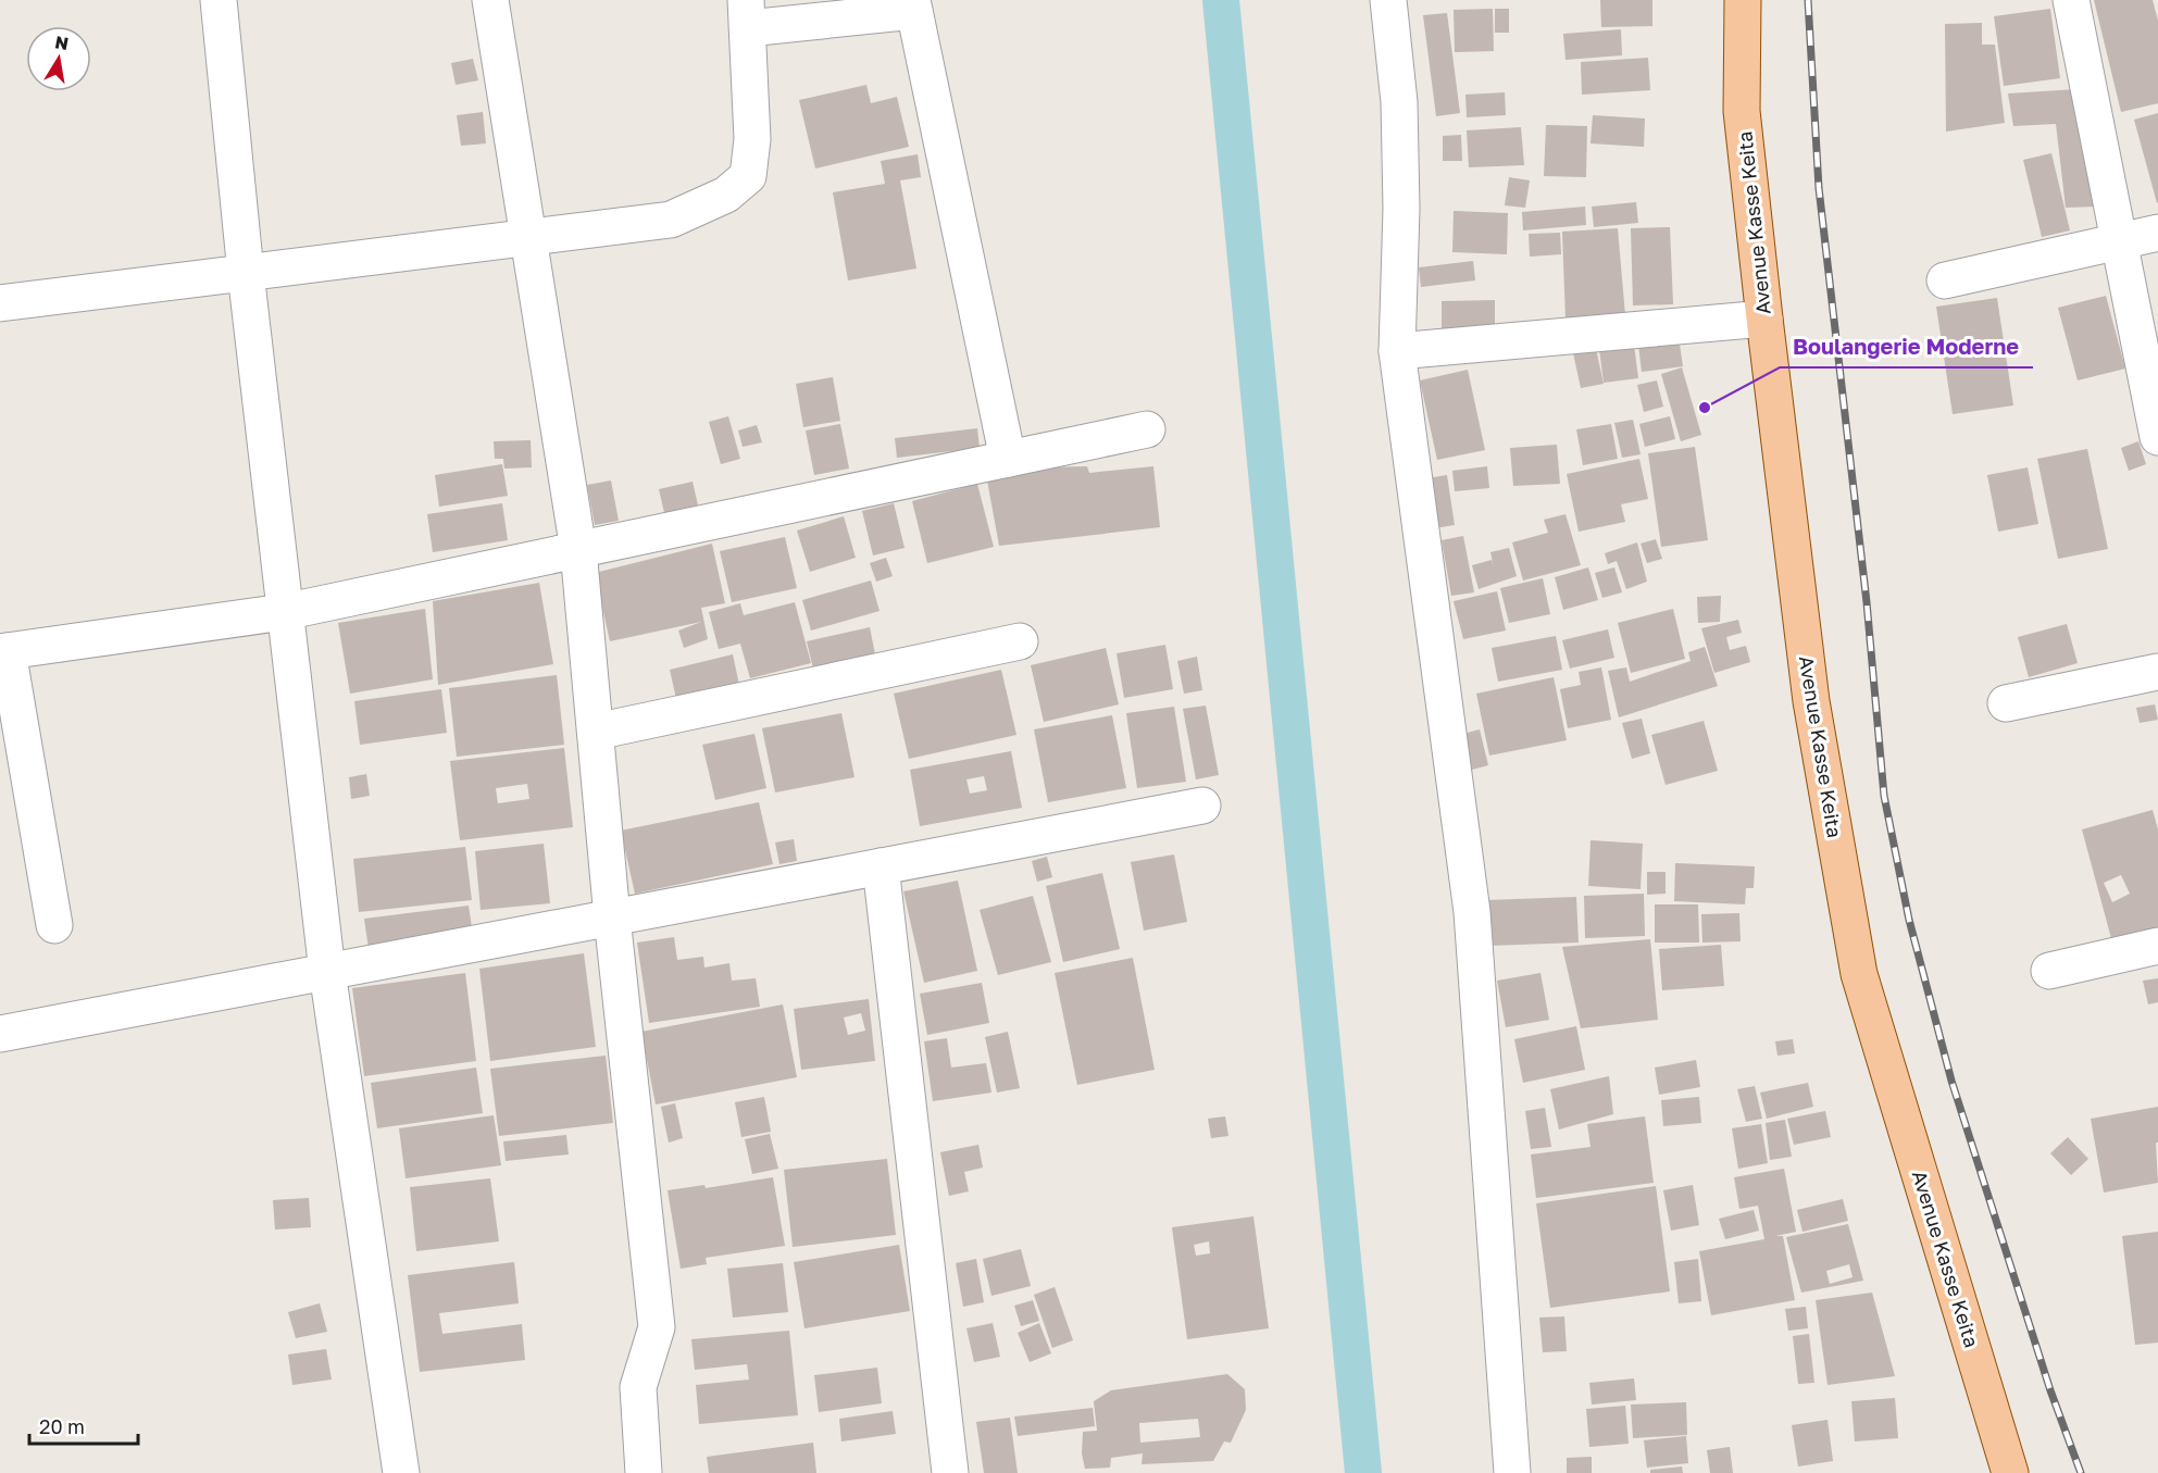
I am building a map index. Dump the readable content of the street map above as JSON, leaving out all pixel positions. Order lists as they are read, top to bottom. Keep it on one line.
{"streets":{"main road":["Avenue Kasse Keita"]},"places":["Boulangerie Moderne"],"scale_bar":"20 m","north":"top"}
